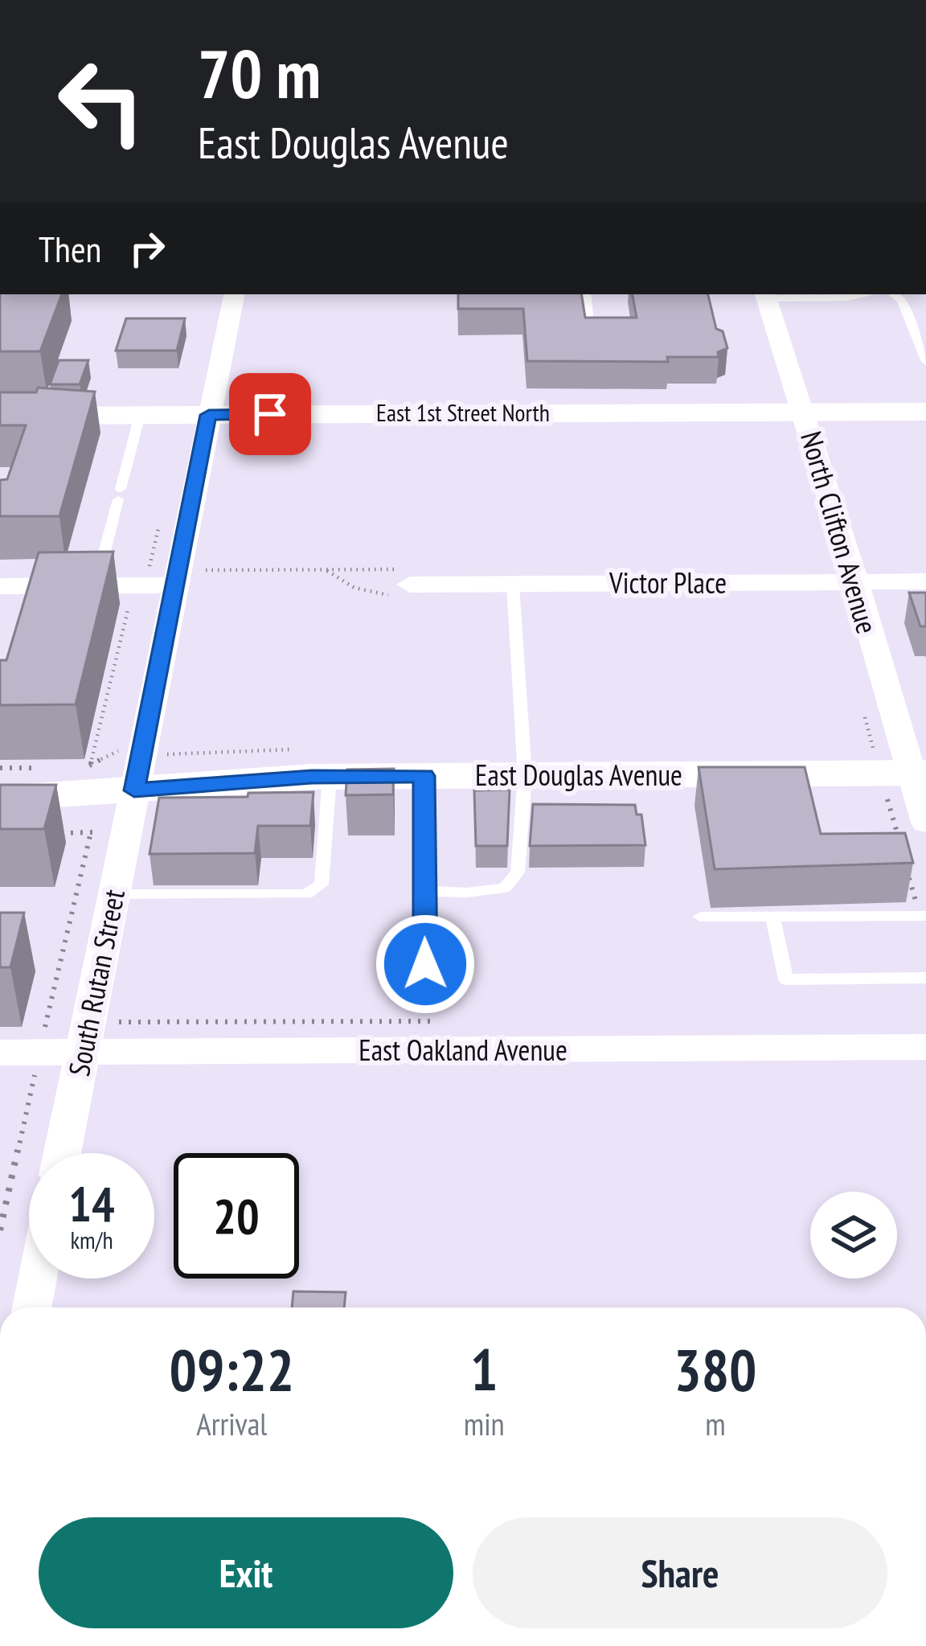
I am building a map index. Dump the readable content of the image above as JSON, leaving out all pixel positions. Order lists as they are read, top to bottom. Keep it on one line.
{"streets":{"main road":["East Douglas Avenue"],"street":["East 1st Street North","North Clifton Avenue","Victor Place","South Rutan Street","East Oakland Avenue"]},"crossings":[["East 1st Street North","North Clifton Avenue"],["East 1st Street North","South Rutan Street"],["North Clifton Avenue","Victor Place"],["North Clifton Avenue","East Douglas Avenue"],["East Douglas Avenue","South Rutan Street"],["South Rutan Street","East Oakland Avenue"]],"page":{"turn":["70 m","East Douglas Avenue"],"then":"Then","speed":"14 km/h","limit":"20","eta":["09:22","Arrival","1","min","380","m"],"buttons":["Exit","Share"]}}
